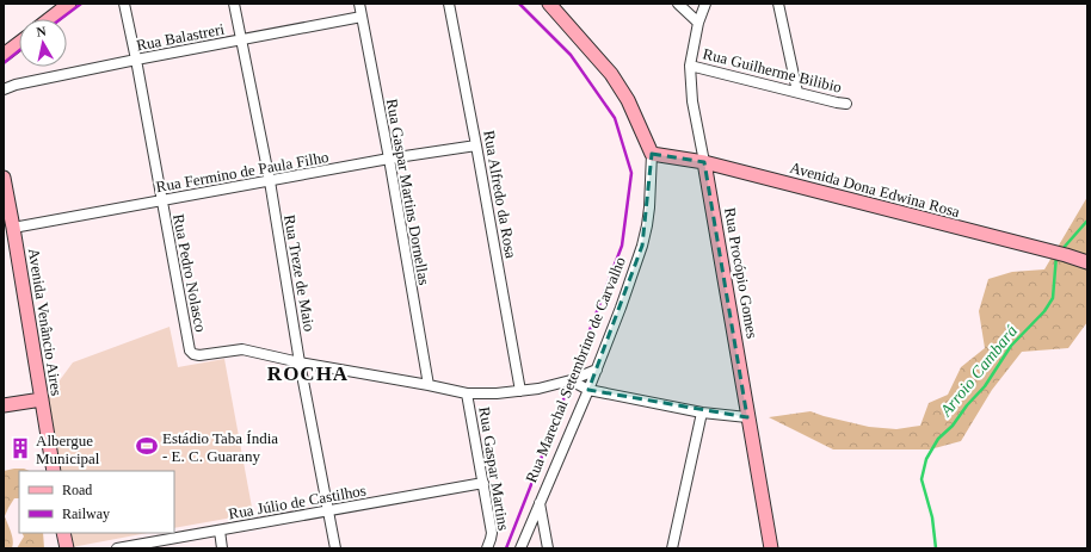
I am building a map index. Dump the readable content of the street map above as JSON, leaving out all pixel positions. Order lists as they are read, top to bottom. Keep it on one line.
{"streets":{"street":["Rua Balastreri","Rua Guilherme Bilibio","Rua Fermino de Paula Filho","Avenida Dona Edwina Rosa","Rua Gaspar Martins Dornellas","Rua Alfredo da Rosa","Rua Pedro Nolasco","Rua Treze de Maio","Rua Procópio Gomes","Avenida Venâncio Aires","Rua Marechal Setembrino de Carvalho","Rua Gaspar Martins","Rua Júlio de Castilhos"]},"crossings":[["Rua Balastreri","Rua Gaspar Martins Dornellas"],["Rua Balastreri","Rua Pedro Nolasco"],["Rua Balastreri","Rua Treze de Maio"],["Rua Guilherme Bilibio","Rua Procópio Gomes"],["Rua Fermino de Paula Filho","Rua Gaspar Martins Dornellas"],["Rua Fermino de Paula Filho","Rua Alfredo da Rosa"],["Rua Fermino de Paula Filho","Rua Pedro Nolasco"],["Rua Fermino de Paula Filho","Rua Treze de Maio"],["Rua Fermino de Paula Filho","Avenida Venâncio Aires"],["Avenida Dona Edwina Rosa","Rua Procópio Gomes"],["Avenida Dona Edwina Rosa","Rua Marechal Setembrino de Carvalho"],["Rua Pedro Nolasco","Rua Treze de Maio"],["Rua Treze de Maio","Rua Júlio de Castilhos"],["Rua Gaspar Martins","Rua Júlio de Castilhos"]],"districts":["ROCHA"],"water":["Arroio Cambará"],"places":{"sports":["Estádio Taba Índia - E. C. Guarany"],"building":["Albergue Municipal"]},"legend":["Road","Railway"],"north":"top"}
